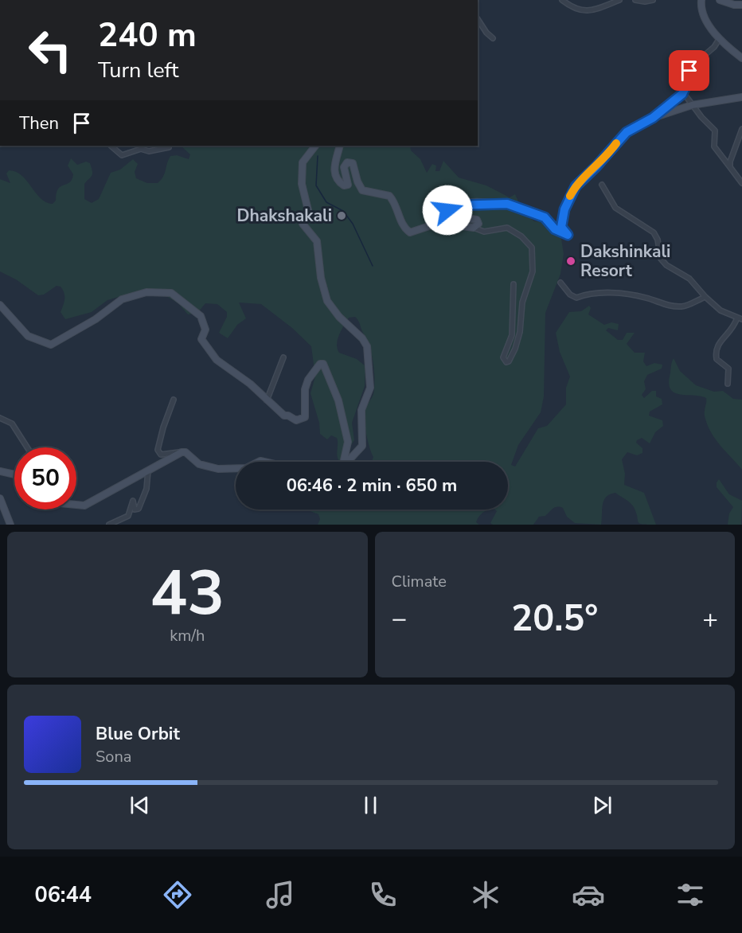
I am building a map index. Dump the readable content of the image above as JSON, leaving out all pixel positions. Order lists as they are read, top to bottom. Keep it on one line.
{"places":["Dhakshakali","Dakshinkali Resort"],"page":{"turn":["240 m","Turn left"],"then":"Then","limit":"50","trip":"06:46 · 2 min · 650 m","tile":[["43","km/h"],"Climate"],"heat":["−","20.5°","+"],"song":["Blue Orbit","Sona"],"tabs":"06:44"}}
